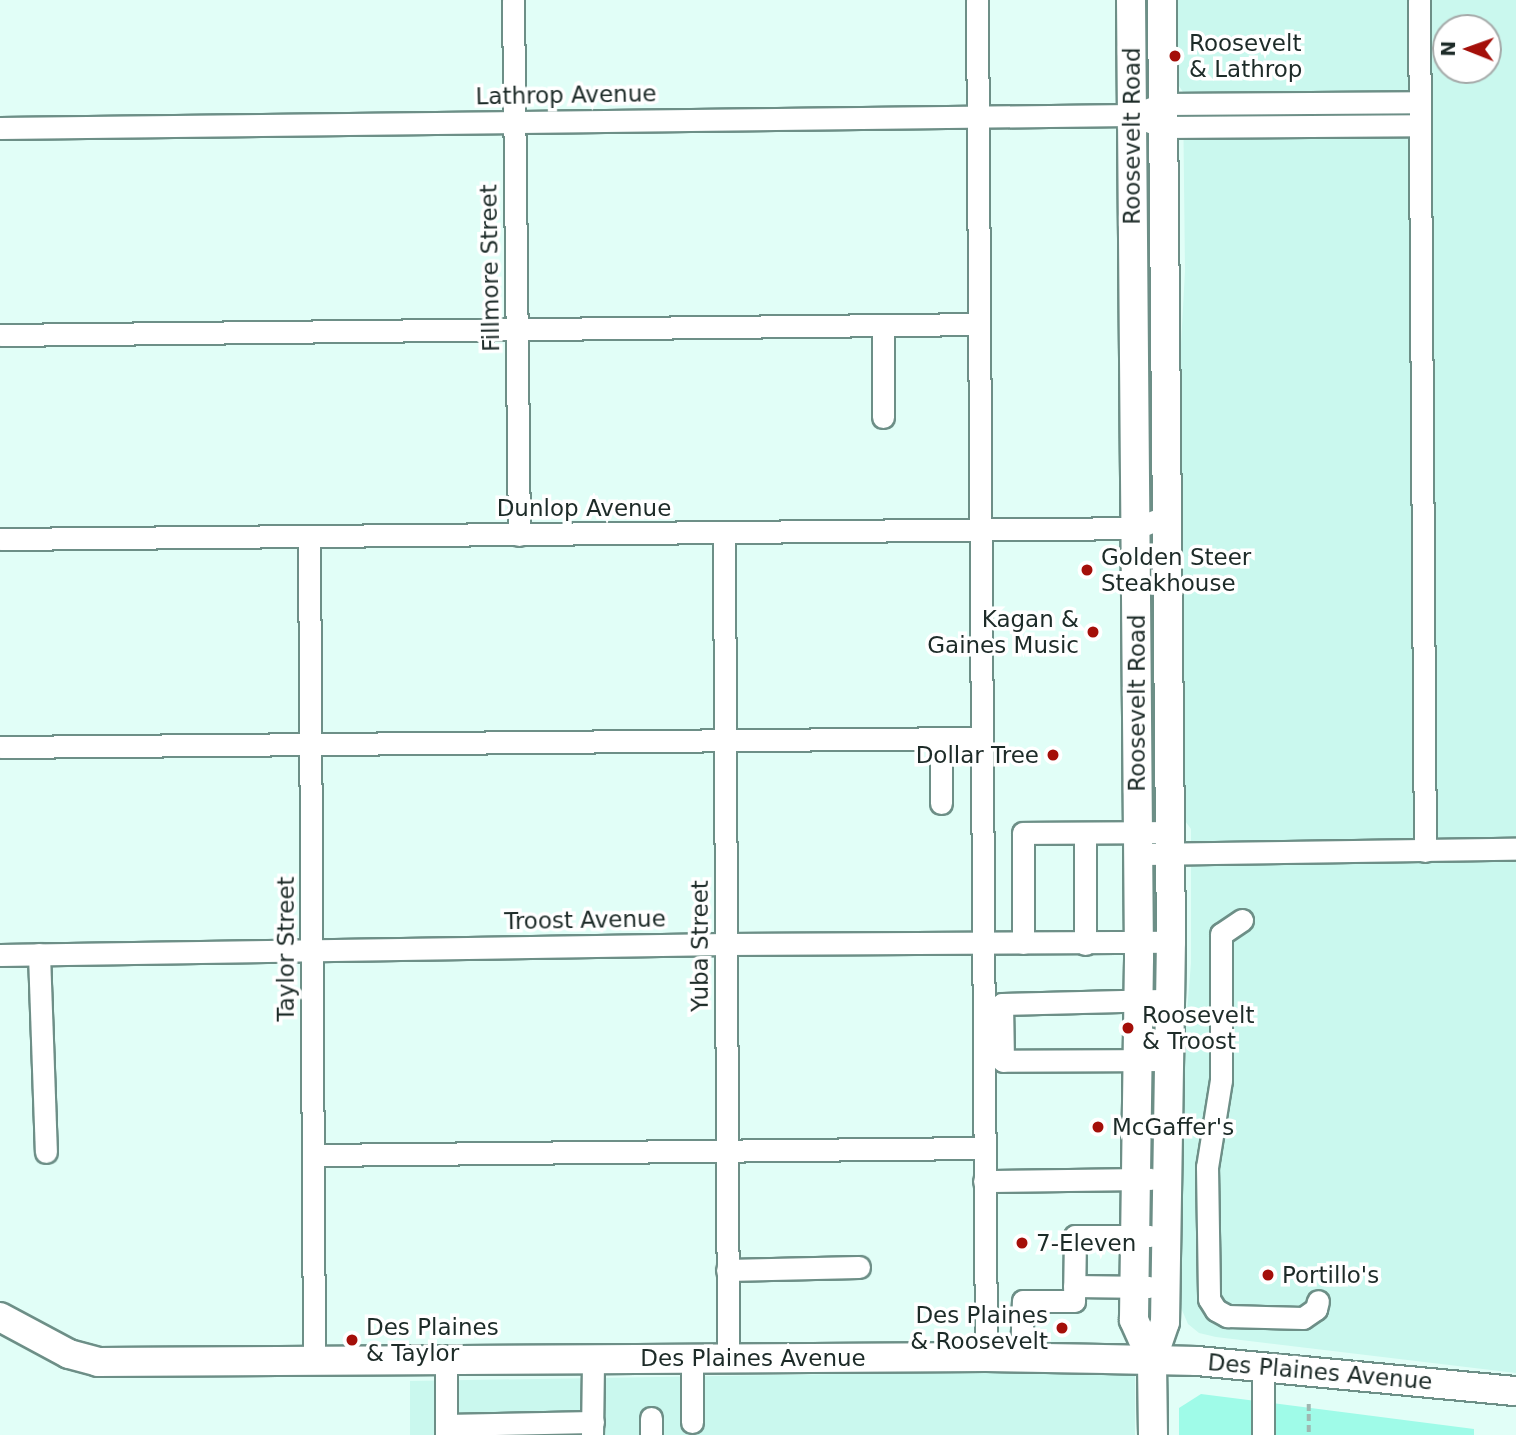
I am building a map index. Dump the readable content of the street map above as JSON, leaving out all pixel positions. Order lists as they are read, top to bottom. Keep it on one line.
{"streets":{"main road":["Roosevelt Road","Des Plaines Avenue"],"street":["Lathrop Avenue","Fillmore Street","Dunlop Avenue","Troost Avenue","Yuba Street","Taylor Street"]},"crossings":[["Lathrop Avenue","Roosevelt Road"],["Lathrop Avenue","Fillmore Street"],["Roosevelt Road","Dunlop Avenue"],["Roosevelt Road","Troost Avenue"],["Roosevelt Road","Des Plaines Avenue"],["Fillmore Street","Dunlop Avenue"],["Dunlop Avenue","Yuba Street"],["Dunlop Avenue","Taylor Street"],["Troost Avenue","Yuba Street"],["Troost Avenue","Taylor Street"],["Yuba Street","Des Plaines Avenue"],["Taylor Street","Des Plaines Avenue"]],"places":["Roosevelt & Lathrop","Golden Steer Steakhouse","Kagan & Gaines Music","Dollar Tree","Roosevelt & Troost","McGaffer's","7-Eleven","Portillo's","Des Plaines & Roosevelt","Des Plaines & Taylor"],"north":"left"}
